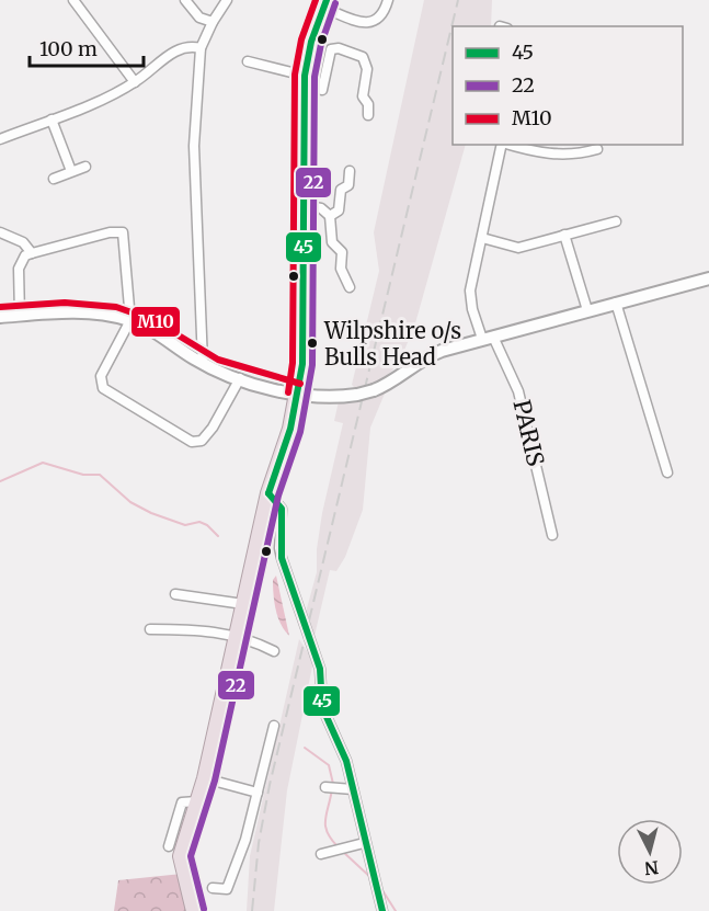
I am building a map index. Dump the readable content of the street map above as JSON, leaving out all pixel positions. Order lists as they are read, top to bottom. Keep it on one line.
{"streets":{"street":["PARIS"]},"places":["Wilpshire o/s Bulls Head"],"lines":["transit line 45","transit line M10","transit line 22"],"legend":["45","22","M10"],"scale_bar":"100 m","north":"bottom"}
